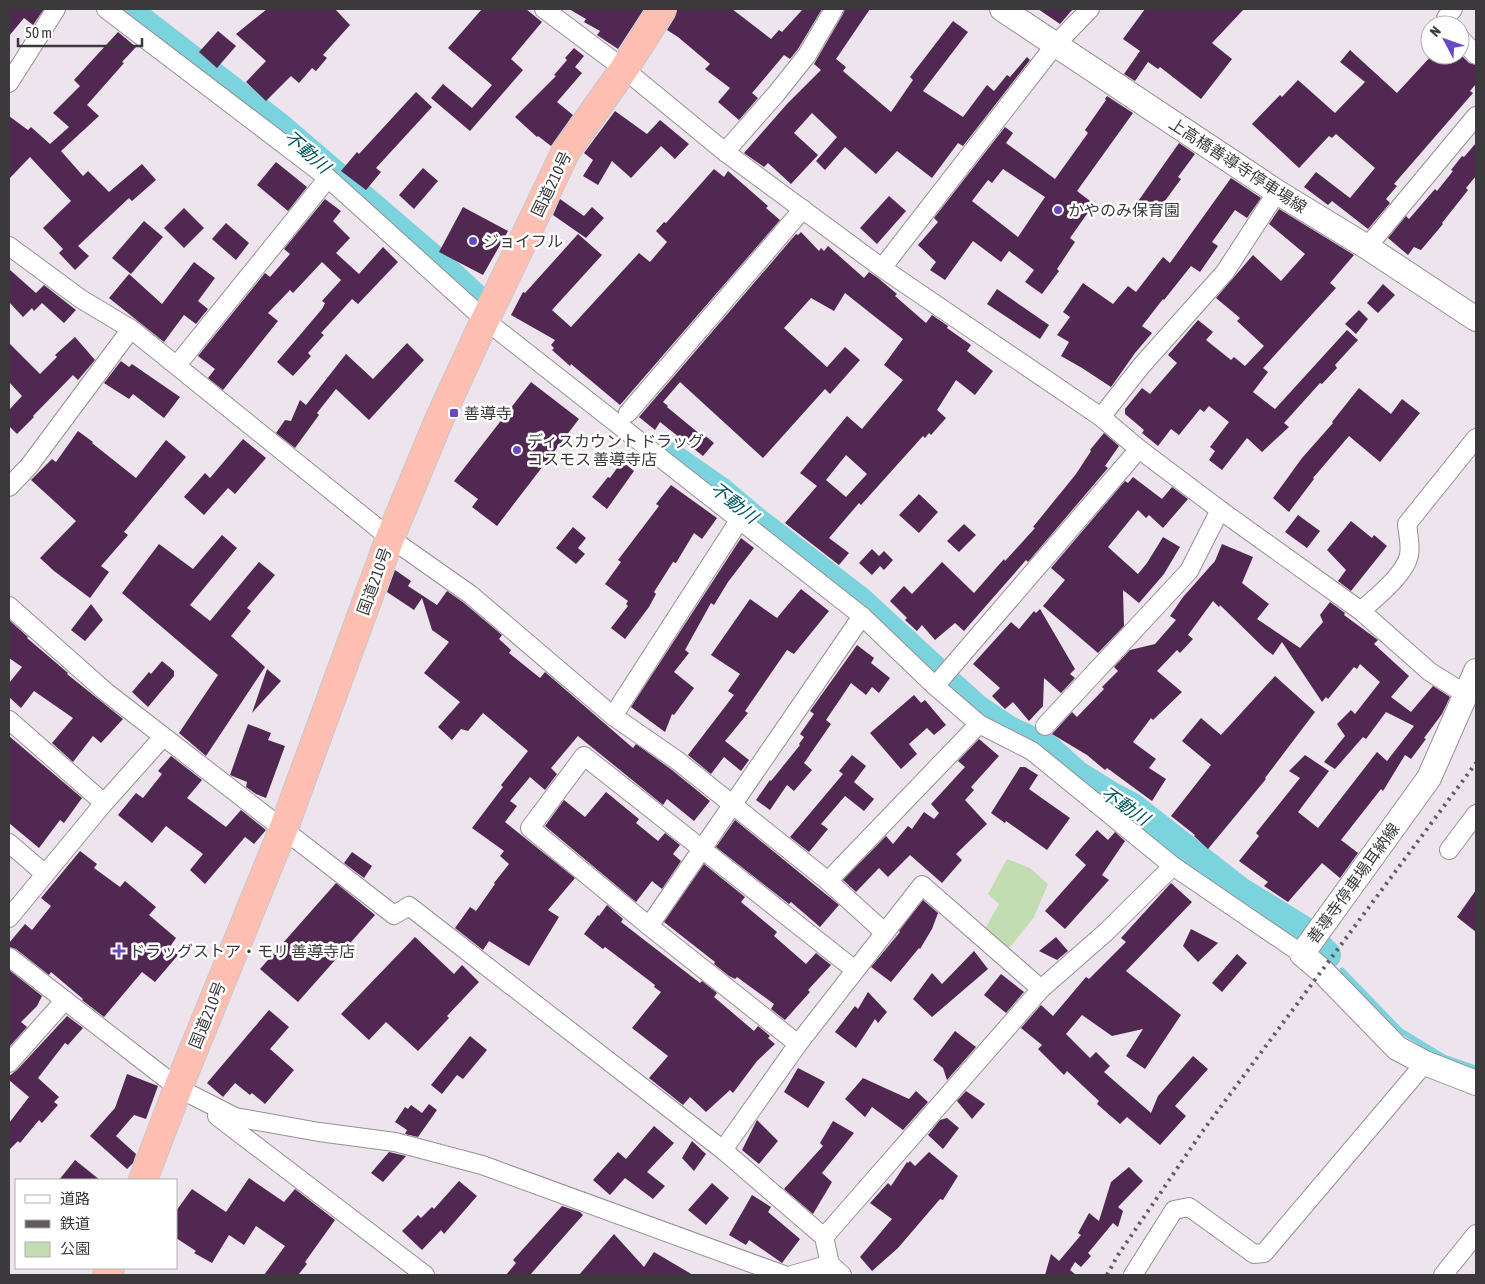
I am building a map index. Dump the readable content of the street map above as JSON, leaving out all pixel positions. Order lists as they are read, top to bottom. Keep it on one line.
{"streets":{"highway":["国道210号"],"main road":["上高橋善導寺停車場線","善導寺停車場耳納線"]},"water":["不動川"],"places":{"other":["かやのみ保育園","ジョイフル","ディスカウント ドラッグ コスモス 善導寺店"],"transit":["善導寺"],"health":["ドラッグストア・モリ 善導寺店"]},"legend":["道路","鉄道","公園"],"scale_bar":"50 m","north":"top left"}
